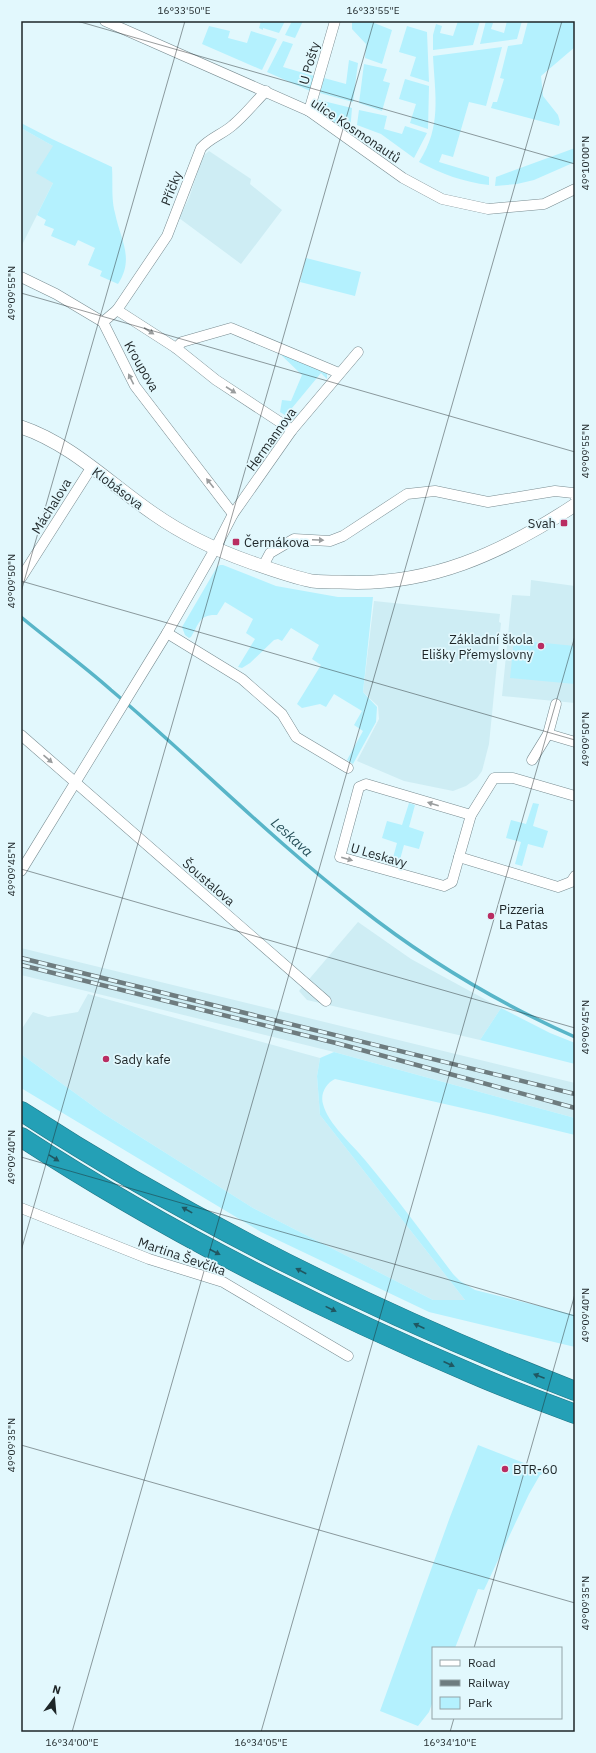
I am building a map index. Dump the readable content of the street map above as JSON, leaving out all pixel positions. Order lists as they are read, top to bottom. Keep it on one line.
{"streets":{"street":["U Pošty","ulice Kosmonautů","Příčky","Kroupova","Hermannova","Klobásova","Máchalova","U Leskavy","Šoustalova","Martina Ševčíka"]},"crossings":[["U Pošty","ulice Kosmonautů"],["ulice Kosmonautů","Příčky"],["Příčky","Kroupova"],["Kroupova","Hermannova"],["Hermannova","Klobásova"],["Klobásova","Máchalova"]],"water":["Leskava"],"places":{"transit":["Svah","Čermákova"],"other":["Základní škola Elišky Přemyslovny","Pizzeria La Patas","Sady kafe","BTR-60"]},"legend":["Road","Railway","Park"],"north":"top","coordinates":["16°33'50\"E","16°33'55\"E","49°10'00\"N","49°09'55\"N","49°09'50\"N","49°09'45\"N","49°09'40\"N","49°09'35\"N","16°34'00\"E","16°34'05\"E","16°34'10\"E"]}
